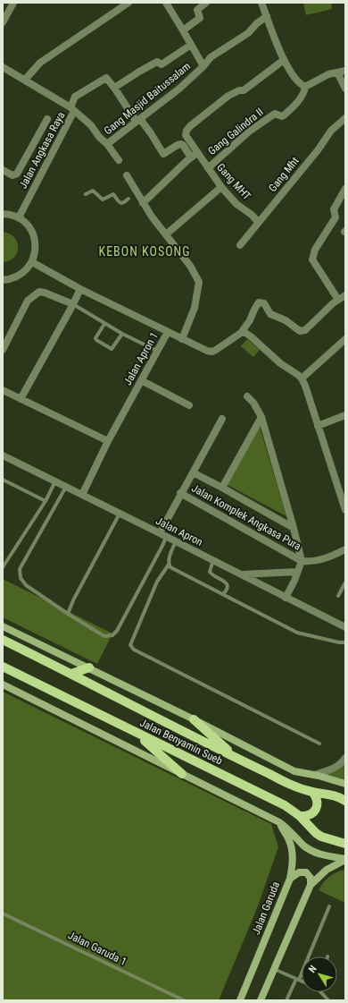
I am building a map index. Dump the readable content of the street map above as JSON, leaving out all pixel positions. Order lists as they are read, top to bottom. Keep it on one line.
{"streets":{"main road":["Jalan Benyamin Sueb","Jalan Garuda"],"street":["Gang Masjid Baitussalam","Gang Galindra II","Jalan Angkasa Raya","Gang Mht","Gang MHT","Jalan Apron 1","Jalan Komplek Angkasa Pura","Jalan Apron"],"lane":["Jalan Garuda 1"]},"crossings":[["Gang Galindra II","Gang MHT"],["Gang Mht","Gang MHT"],["Jalan Apron 1","Jalan Apron"],["Jalan Komplek Angkasa Pura","Jalan Apron"]],"districts":["KEBON KOSONG"],"north":"top left"}
